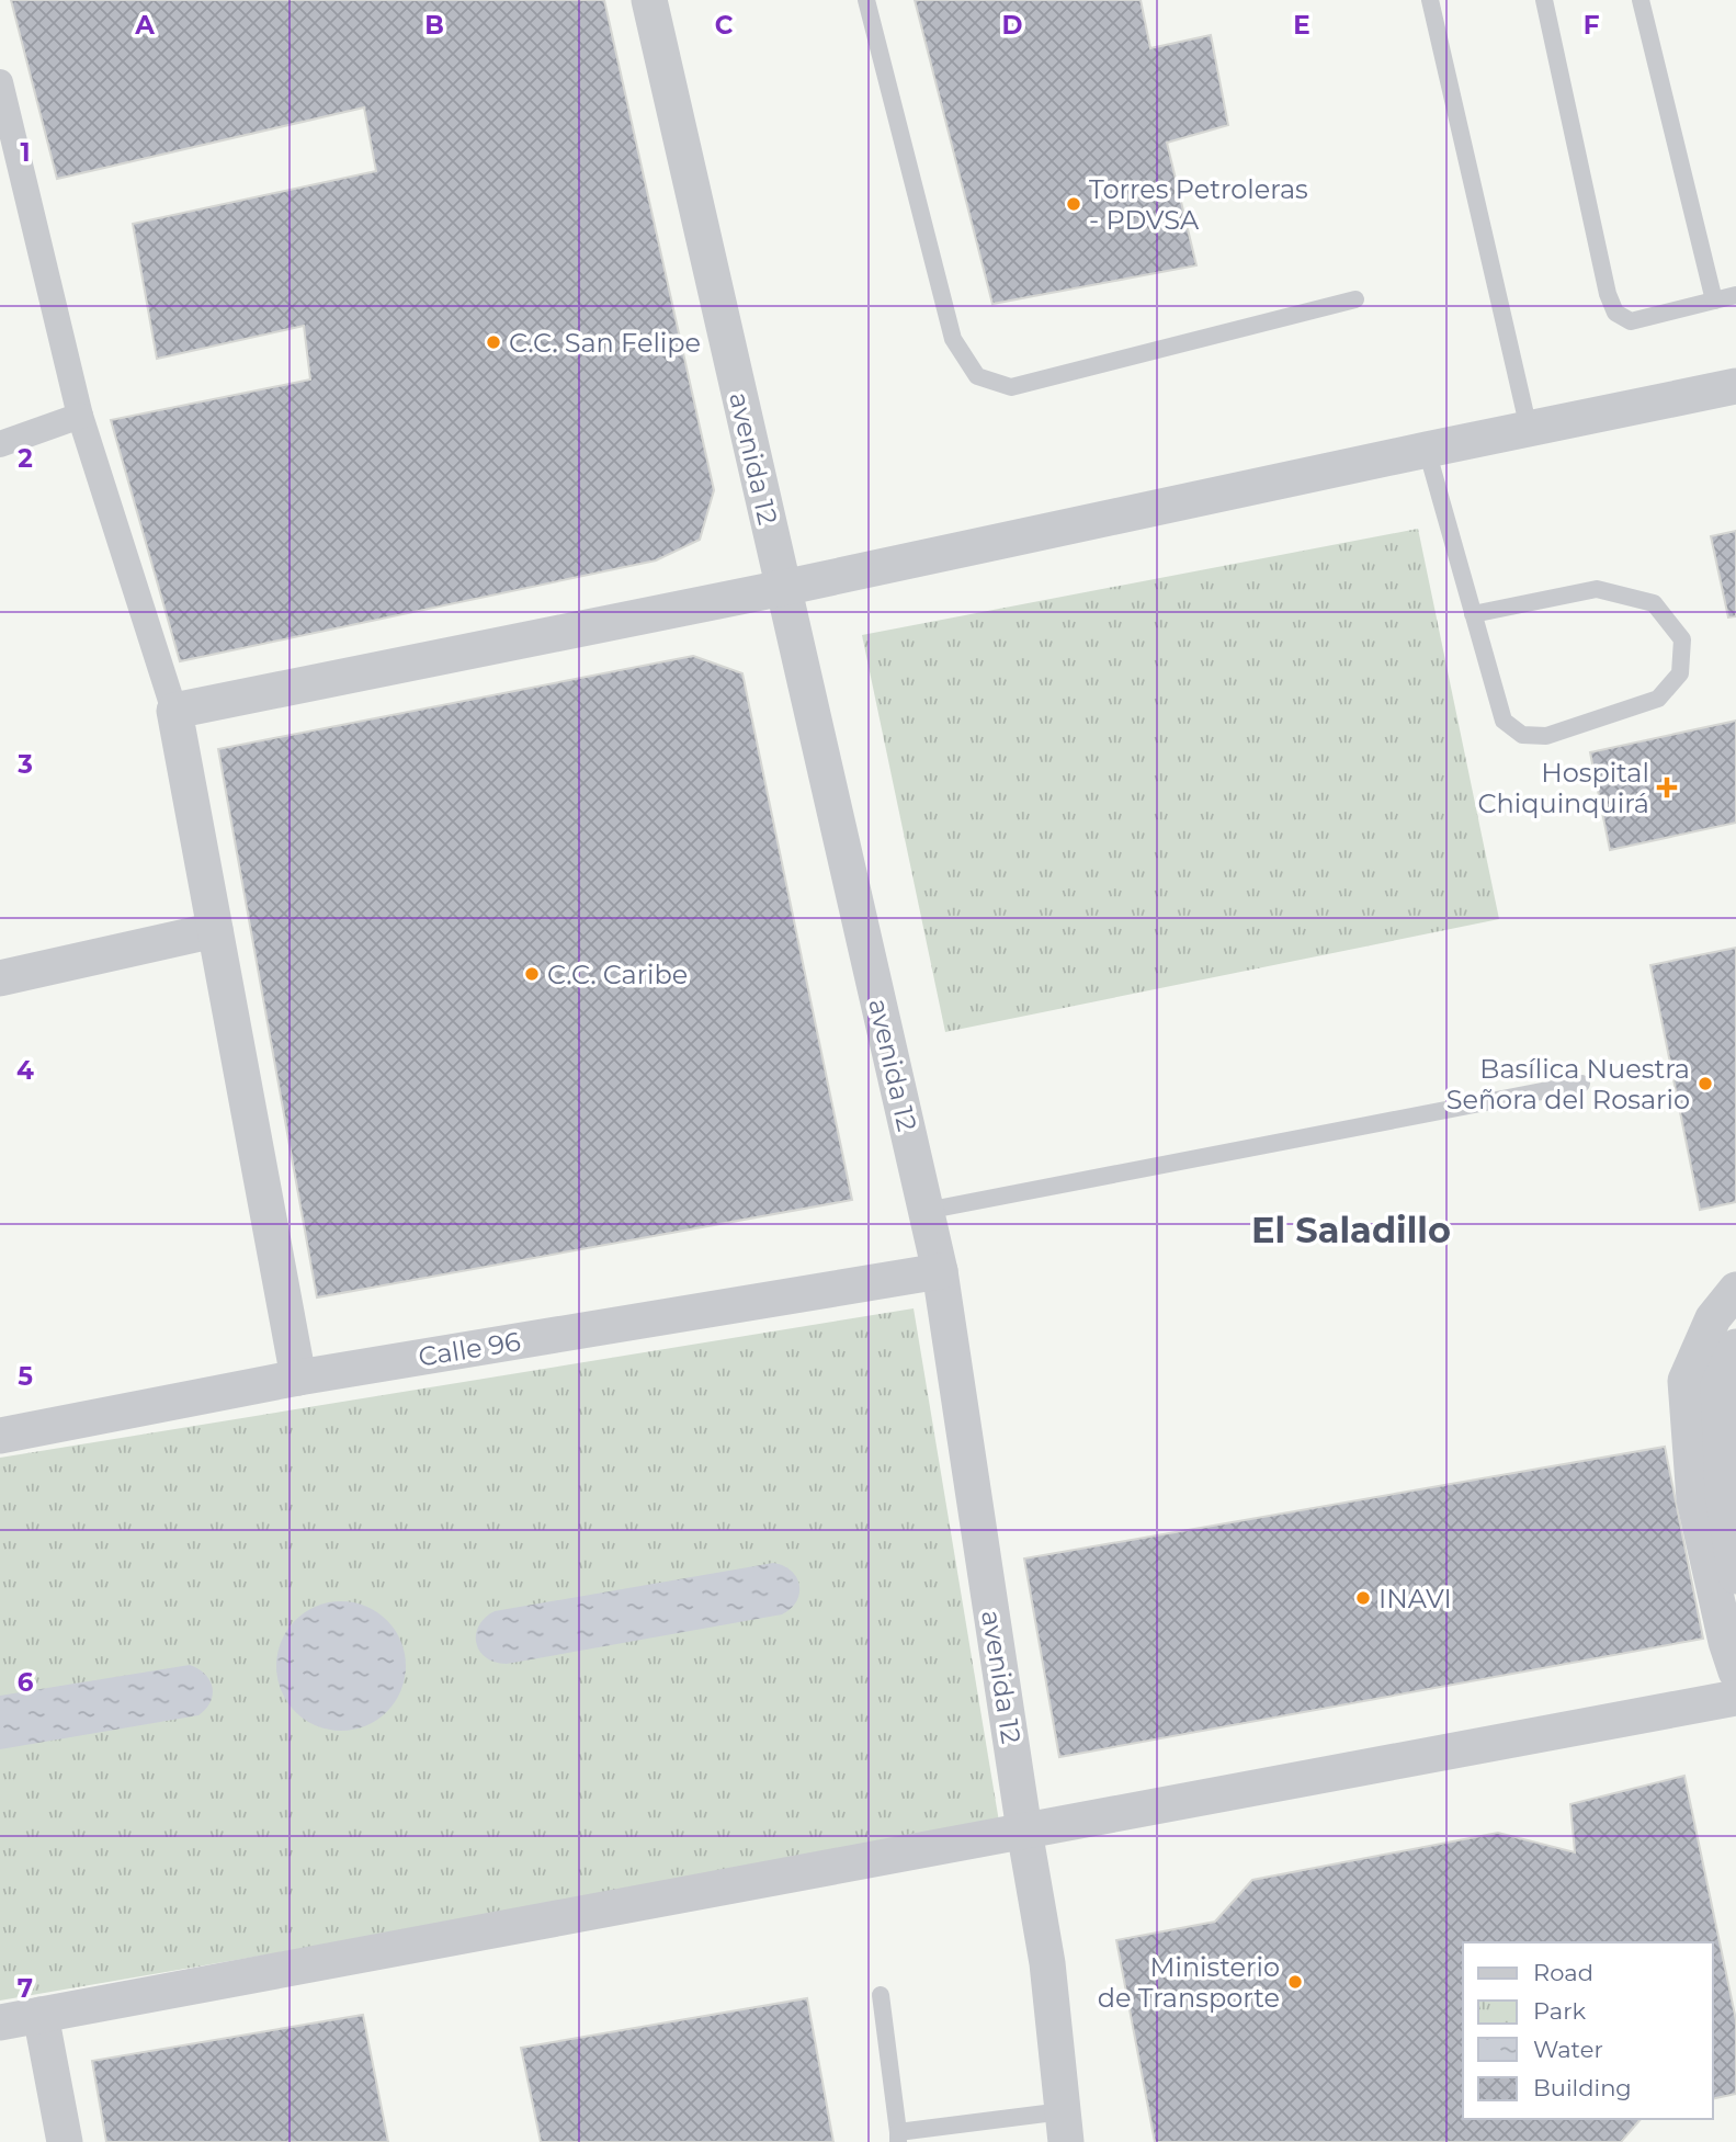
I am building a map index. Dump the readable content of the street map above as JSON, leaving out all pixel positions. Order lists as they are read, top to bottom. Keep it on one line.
{"streets":{"street":["avenida 12","Calle 96"]},"crossings":[["avenida 12","Calle 96"]],"districts":["El Saladillo"],"places":{"other":["Torres Petroleras - PDVSA","C.C. San Felipe","C.C. Caribe","Basílica Nuestra Señora del Rosario","INAVI","Ministerio de Transporte"],"health":["Hospital Chiquinquirá"]},"legend":["Road","Park","Water","Building"],"grid":{"columns":["A","B","C","D","E","F"],"rows":["1","2","3","4","5","6","7"]}}
